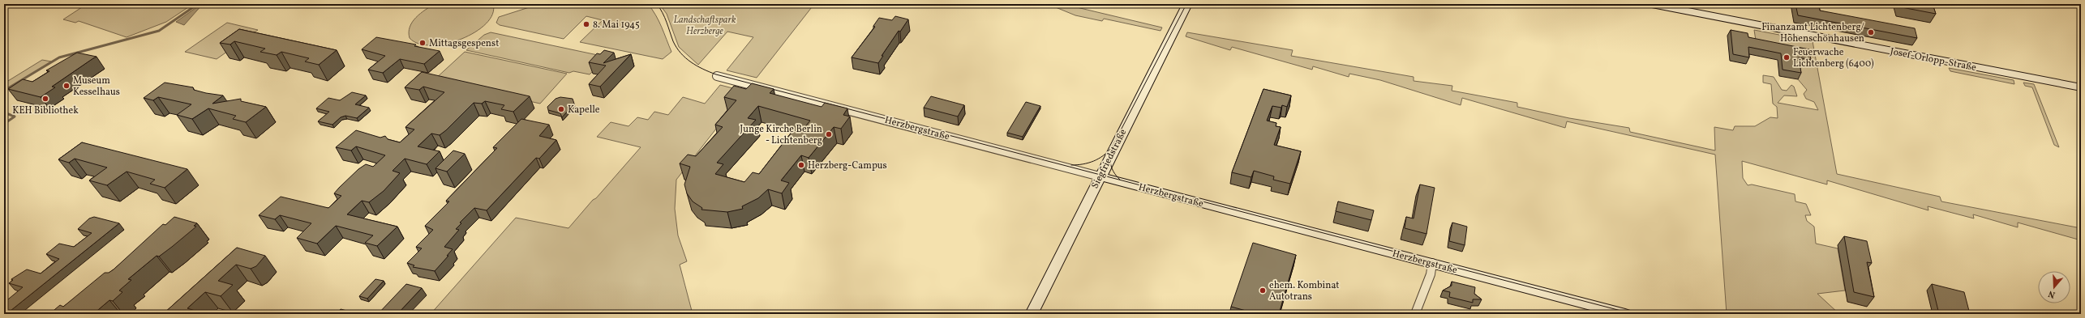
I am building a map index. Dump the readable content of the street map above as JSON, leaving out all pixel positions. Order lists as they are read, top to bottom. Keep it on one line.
{"streets":{"street":["Josef-Orlopp-Straße","Herzbergstraße","Siegfriedstraße"]},"crossings":[["Herzbergstraße","Siegfriedstraße"]],"parks":["Landschaftspark Herzberge"],"places":["8. Mai 1945","Finanzamt Lichtenberg/ Hohenschönhausen","Mittagsgespenst","Feuerwache Lichtenberg (6400)","Museum Kesselhaus","KEH Bibliothek","Kapelle","Junge Kirche Berlin - Lichtenberg","Herzberg-Campus","ehem. Kombinat Autotrans"],"north":"bottom"}
